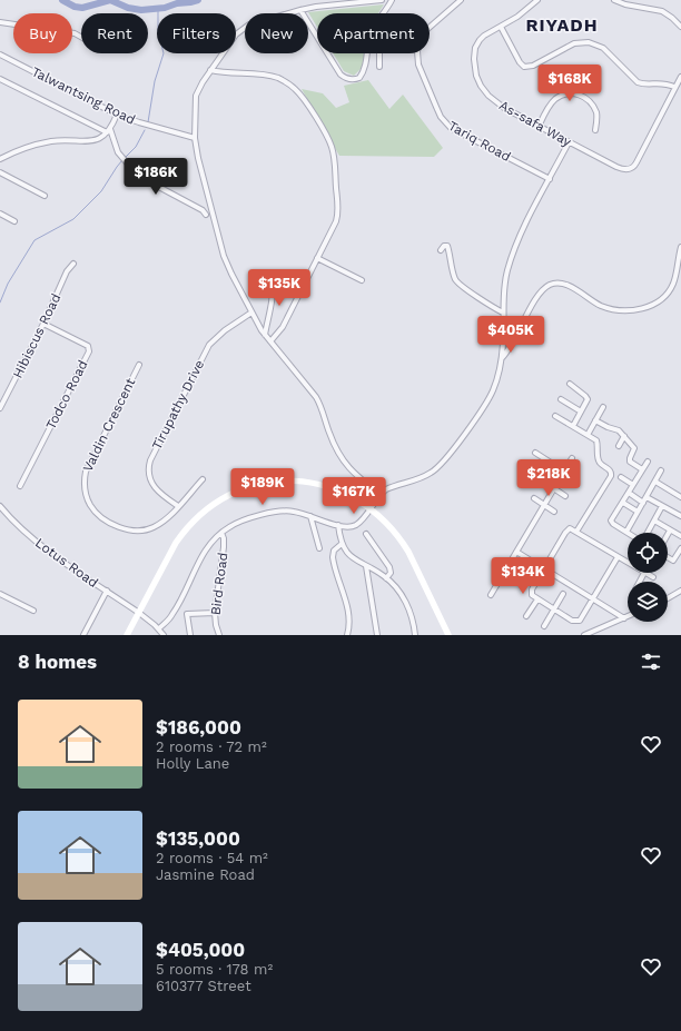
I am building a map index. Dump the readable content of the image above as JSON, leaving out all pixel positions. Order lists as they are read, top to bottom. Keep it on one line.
{"streets":{"street":["Talwantsing Road","As-safa Way","Tariq Road","Hibiscus Road","Todco Road","Tirupathy Drive","Valdin Crescent","Lotus Road","Bird Road"]},"crossings":[["Hibiscus Road","Todco Road"],["Tirupathy Drive","Valdin Crescent"]],"districts":["RIYADH"],"page":{"chip":["Buy","Rent","Filters","New","Apartment"],"price":["$168K","$186K","$135K","$405K","$218K","$189K","$167K","$134K"],"heading":"8 homes","list":[{"name":"$186,000","note":"2 rooms · 72 m² · Holly Lane"},{"name":"$135,000","note":"2 rooms · 54 m² · Jasmine Road"},{"name":"$405,000","note":"5 rooms · 178 m² · 610377 Street"}]}}
